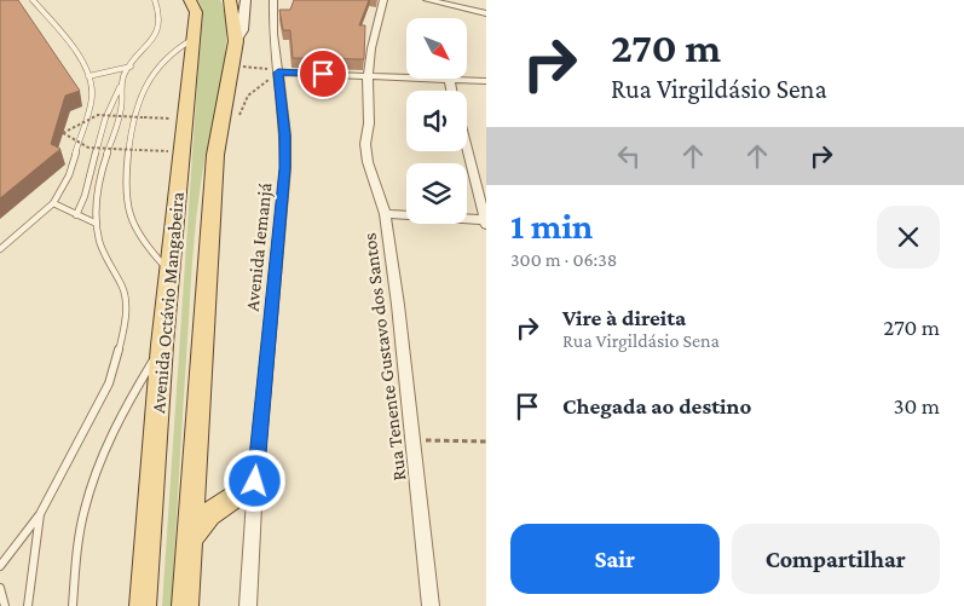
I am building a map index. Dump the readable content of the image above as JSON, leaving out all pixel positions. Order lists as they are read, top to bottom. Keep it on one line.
{"streets":{"main road":["Avenida Octávio Mangabeira"],"street":["Avenida Iemanjá","Rua Tenente Gustavo dos Santos"]},"north":"bottom right","page":{"turn":["270 m","Rua Virgildásio Sena"],"heading":["1 min","300 m · 06:38"],"list":[{"name":"Vire à direita","note":"Rua Virgildásio Sena","value":"270 m"},{"name":"Chegada ao destino","value":"30 m"}],"buttons":["Sair","Compartilhar"]}}
